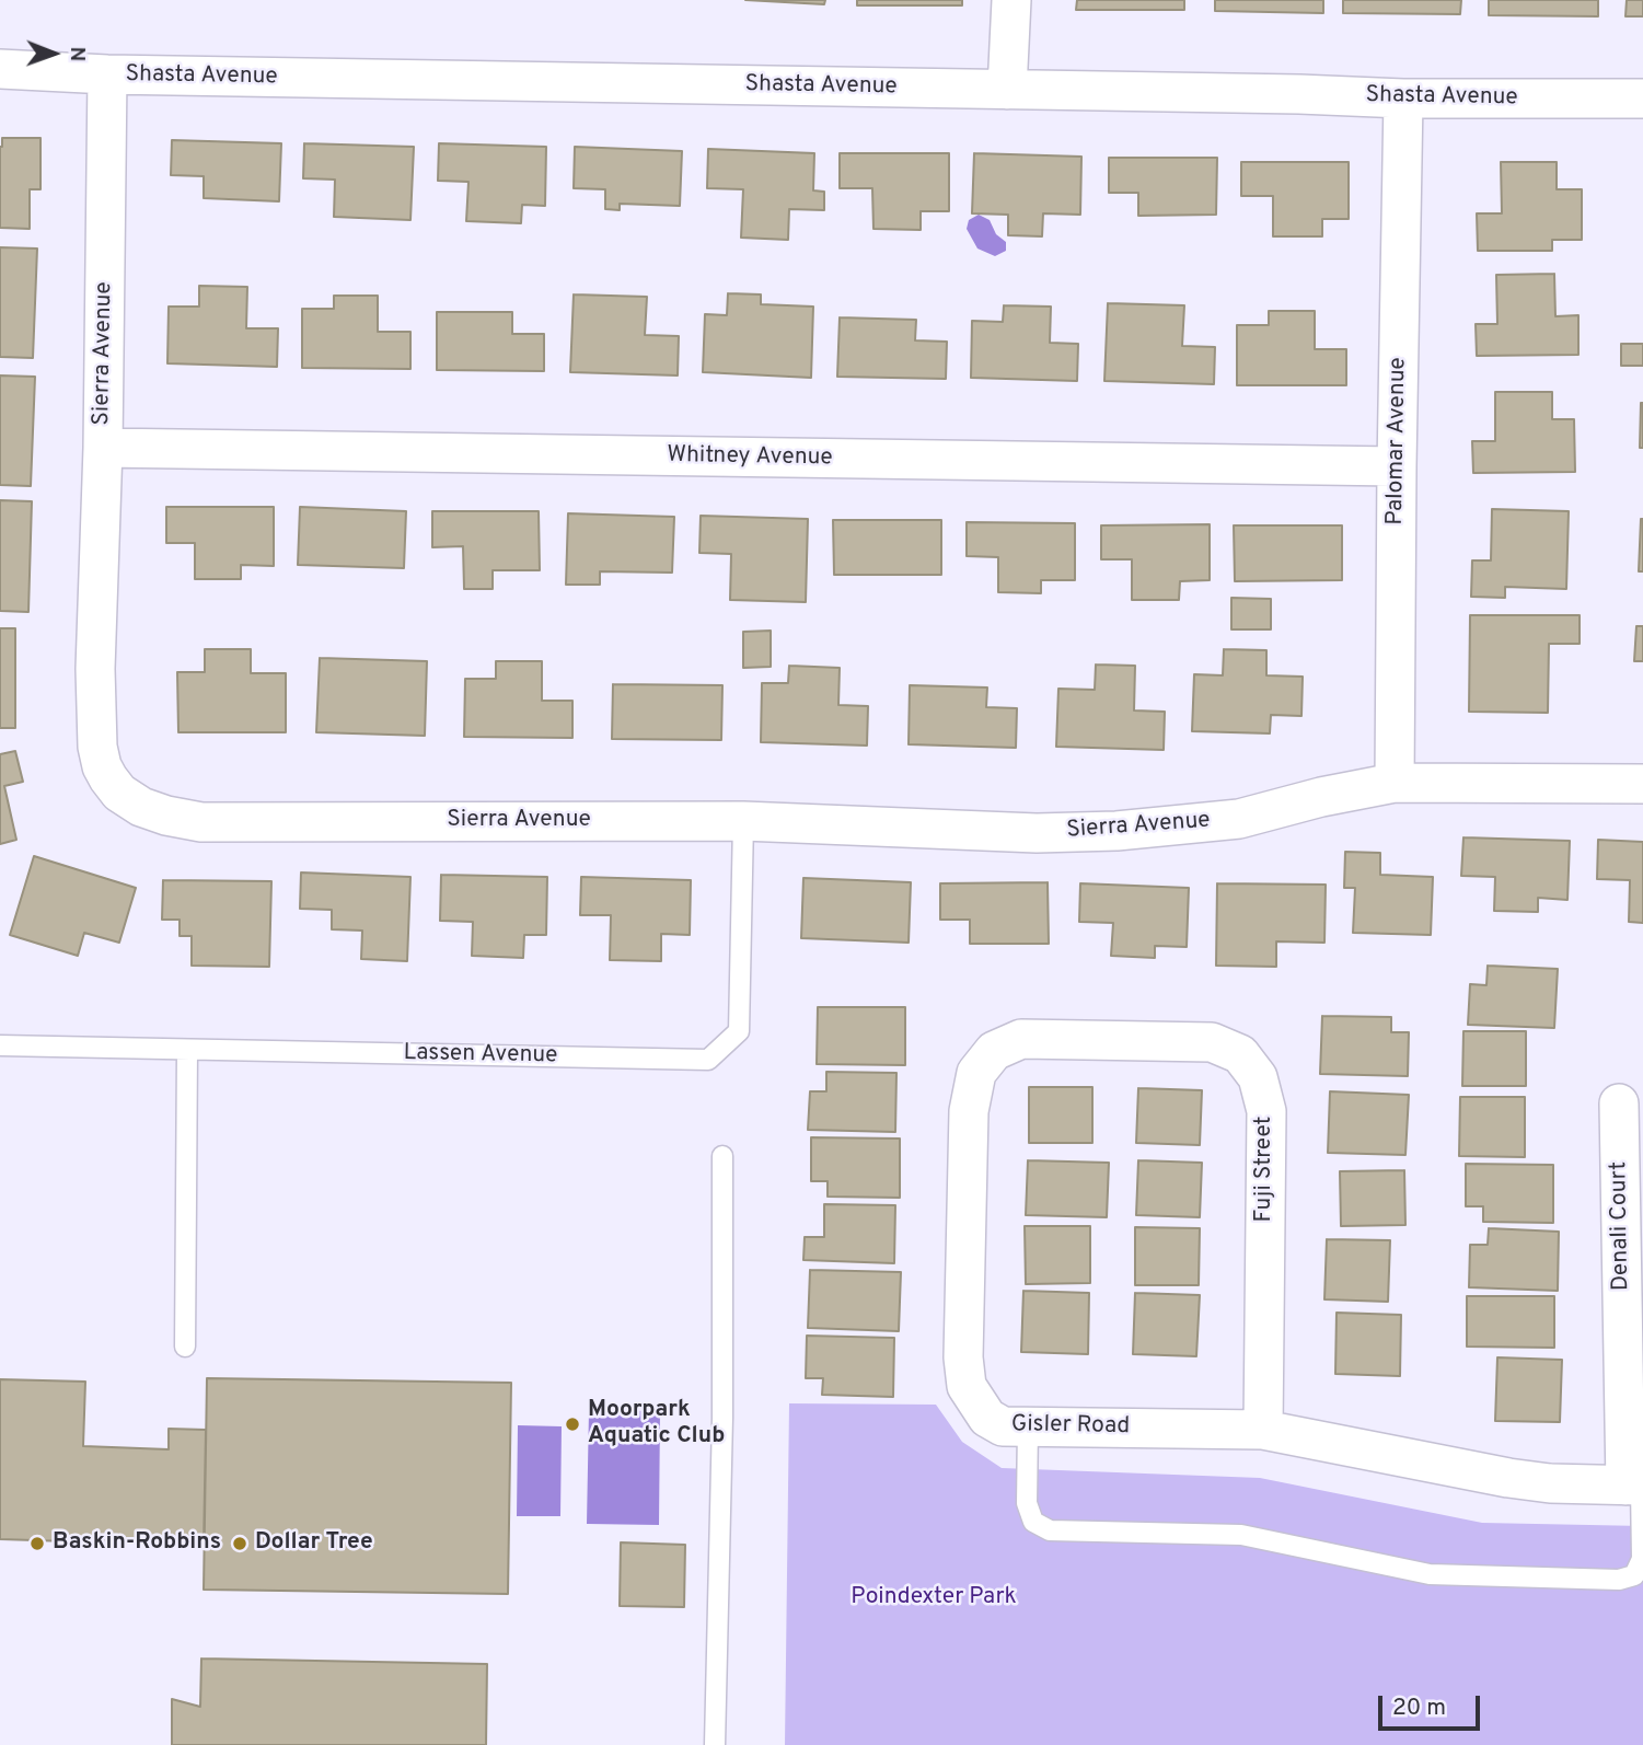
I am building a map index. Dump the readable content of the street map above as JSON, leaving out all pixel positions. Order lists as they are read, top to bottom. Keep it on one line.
{"streets":{"street":["Shasta Avenue","Sierra Avenue","Palomar Avenue","Whitney Avenue","Fuji Street","Denali Court","Gisler Road"],"lane":["Lassen Avenue"]},"crossings":[["Shasta Avenue","Sierra Avenue"],["Shasta Avenue","Palomar Avenue"],["Sierra Avenue","Palomar Avenue"],["Sierra Avenue","Whitney Avenue"],["Sierra Avenue","Lassen Avenue"],["Palomar Avenue","Whitney Avenue"],["Fuji Street","Gisler Road"],["Denali Court","Gisler Road"]],"parks":["Poindexter Park"],"places":["Moorpark Aquatic Club","Baskin-Robbins","Dollar Tree"],"scale_bar":"20 m","north":"right"}
